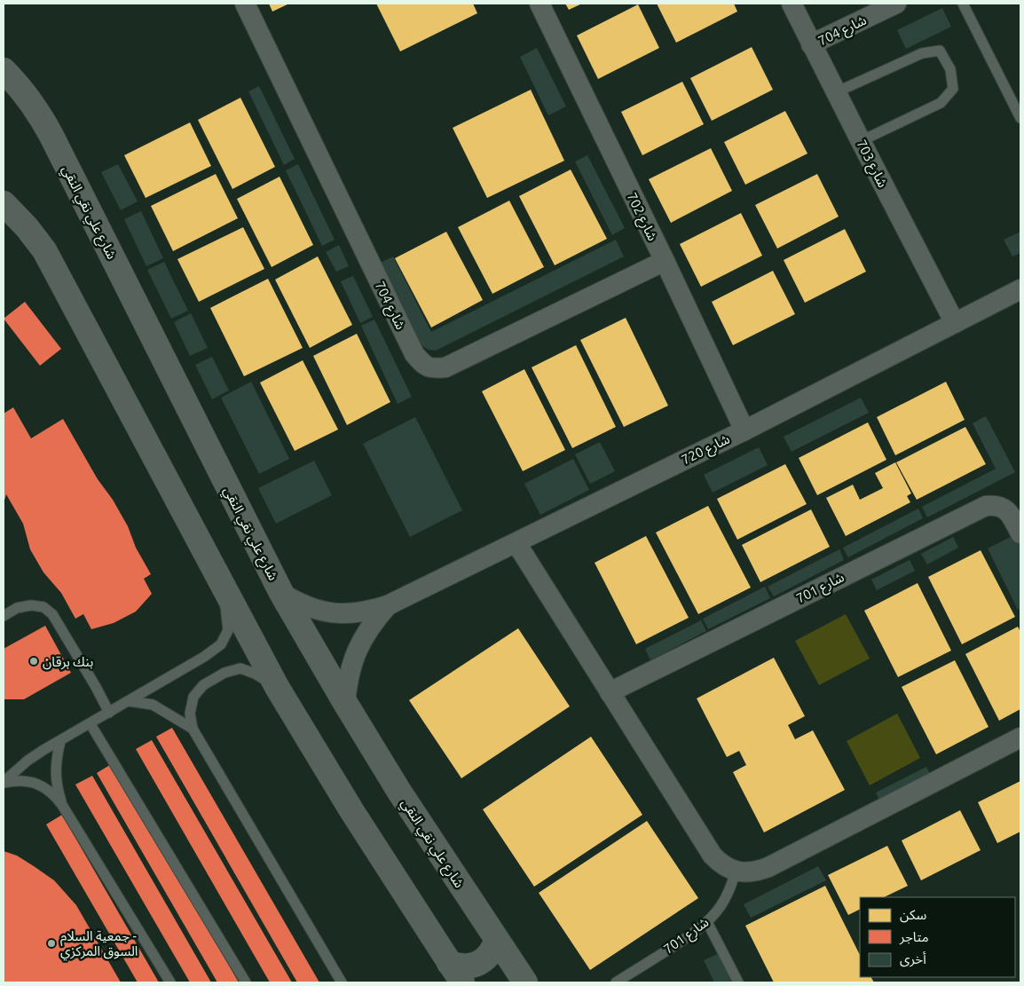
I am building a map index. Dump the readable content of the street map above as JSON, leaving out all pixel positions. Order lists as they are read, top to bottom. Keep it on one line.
{"streets":{"street":["شارع 704","شارع 703","شارع علي نقي النقي","شارع 702","شارع 720","شارع 701"]},"crossings":[["شارع 704","شارع 703"],["شارع 704","شارع 702"],["شارع 703","شارع 720"],["شارع علي نقي النقي","شارع 720"],["شارع 702","شارع 720"]],"places":["بنك برقان","جمعية السلام - السوق المركزي"],"legend":["سكن","متاجر","أخرى"]}
